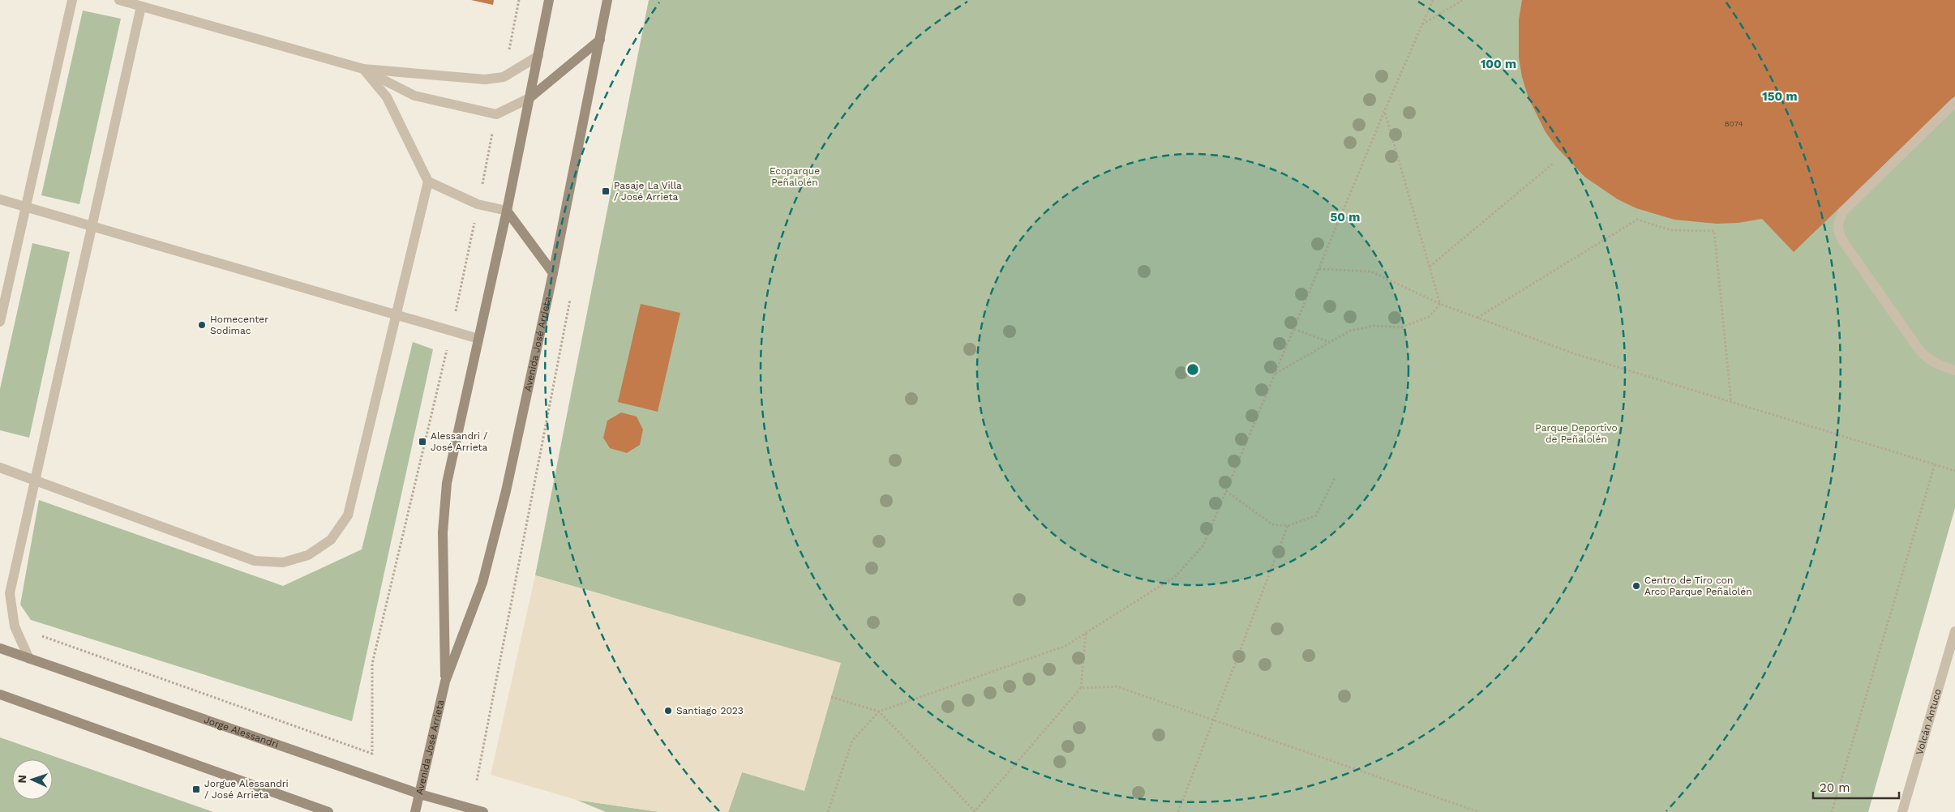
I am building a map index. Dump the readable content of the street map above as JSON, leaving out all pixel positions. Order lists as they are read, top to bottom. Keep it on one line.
{"streets":{"main road":["Avenida José Arrieta","Jorge Alessandri"],"street":["Volcán Antuco"]},"crossings":[["Avenida José Arrieta","Jorge Alessandri"]],"parks":["Ecoparque Peñalolén","Parque Deportivo de Peñalolén"],"places":{"transit":["Pasaje La Villa / José Arrieta","Alessandri / José Arrieta","Jorgue Alessandri / José Arrieta"],"other":["Homecenter Sodimac","Centro de Tiro con Arco Parque Peñalolén","Santiago 2023"]},"house_numbers":["8074"],"scale_bar":"20 m","north":"left","rings":["100 m","150 m","50 m"]}
